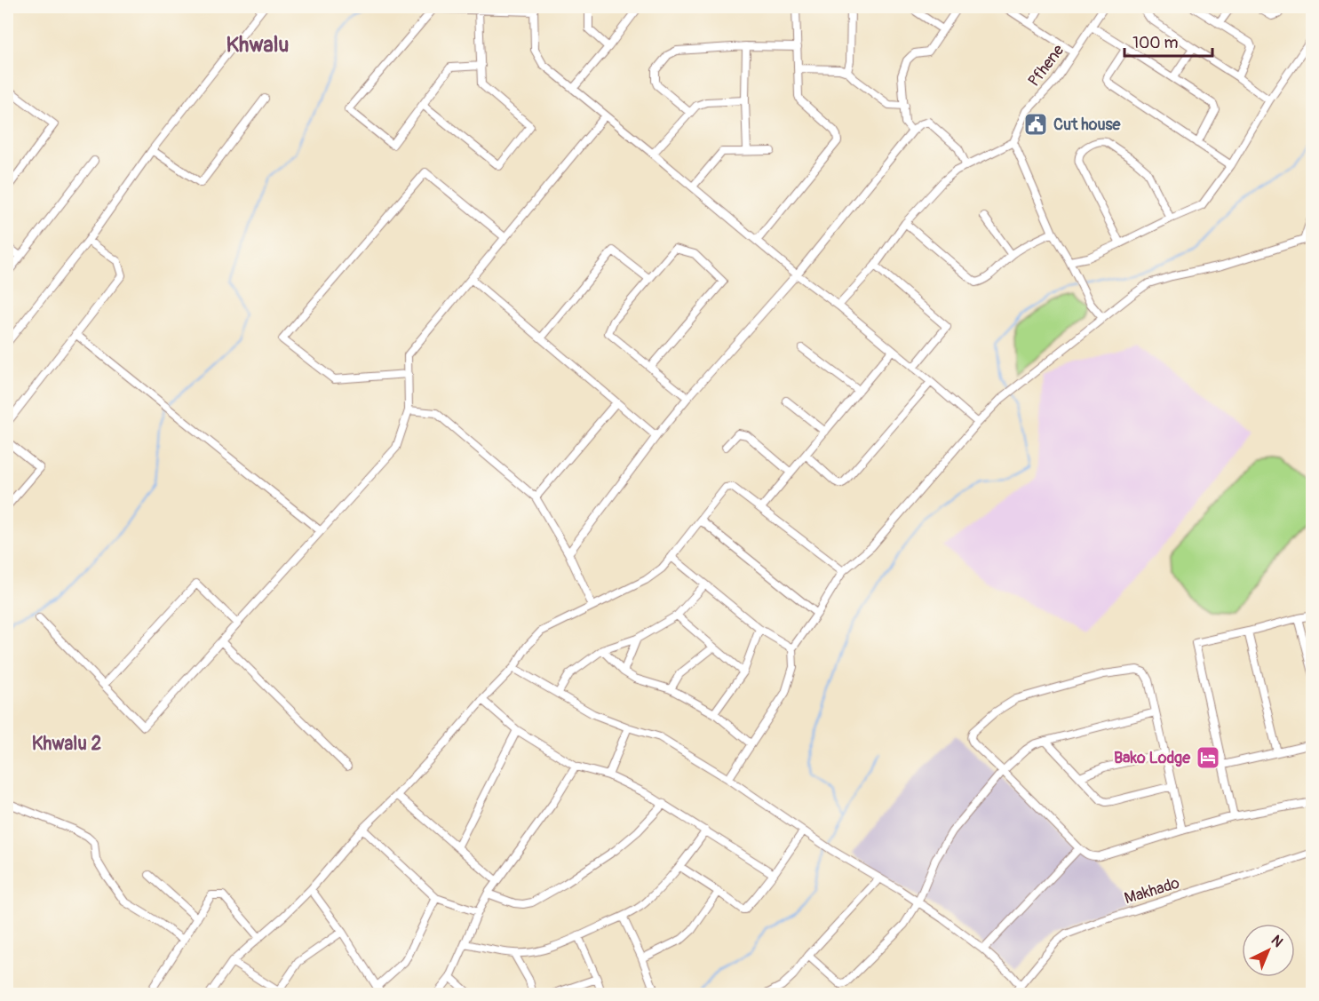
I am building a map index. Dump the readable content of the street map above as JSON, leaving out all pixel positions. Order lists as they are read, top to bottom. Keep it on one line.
{"streets":{"street":["Pfhene","Makhado"]},"districts":["Khwalu","Khwalu 2"],"places":{"public building":["Cut house"],"hotel":["Bako Lodge"]},"scale_bar":"100 m","north":"top right"}
